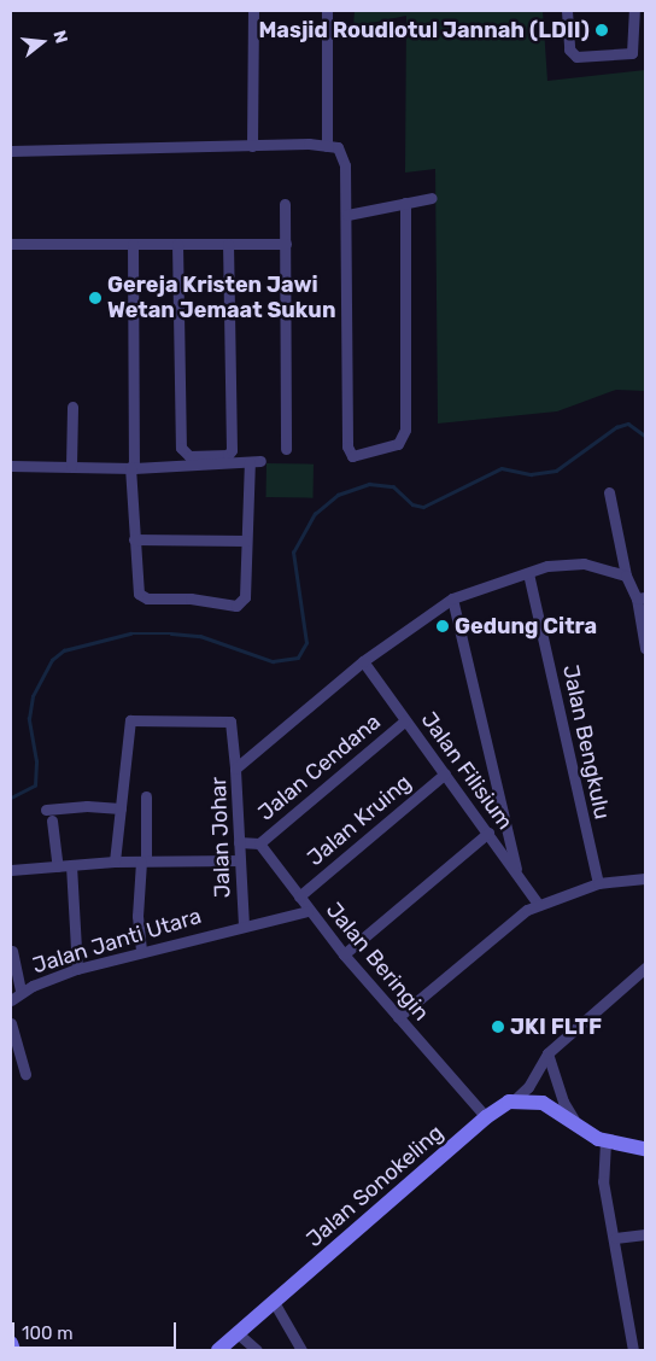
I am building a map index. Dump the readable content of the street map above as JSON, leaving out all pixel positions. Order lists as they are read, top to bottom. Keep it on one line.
{"streets":{"street":["Jalan Bengkulu","Jalan Cendana","Jalan Filisium","Jalan Kruing","Jalan Johar","Jalan Janti Utara","Jalan Beringin","Jalan Sonokeling"]},"crossings":[["Jalan Bengkulu","Jalan Johar"],["Jalan Cendana","Jalan Filisium"],["Jalan Cendana","Jalan Beringin"],["Jalan Filisium","Jalan Kruing"],["Jalan Filisium","Jalan Johar"],["Jalan Kruing","Jalan Beringin"],["Jalan Johar","Jalan Janti Utara"],["Jalan Janti Utara","Jalan Beringin"],["Jalan Beringin","Jalan Sonokeling"]],"places":["Masjid Roudlotul Jannah (LDII)","Gereja Kristen Jawi Wetan Jemaat Sukun","Gedung Citra","JKI FLTF"],"scale_bar":"100 m","north":"right"}
